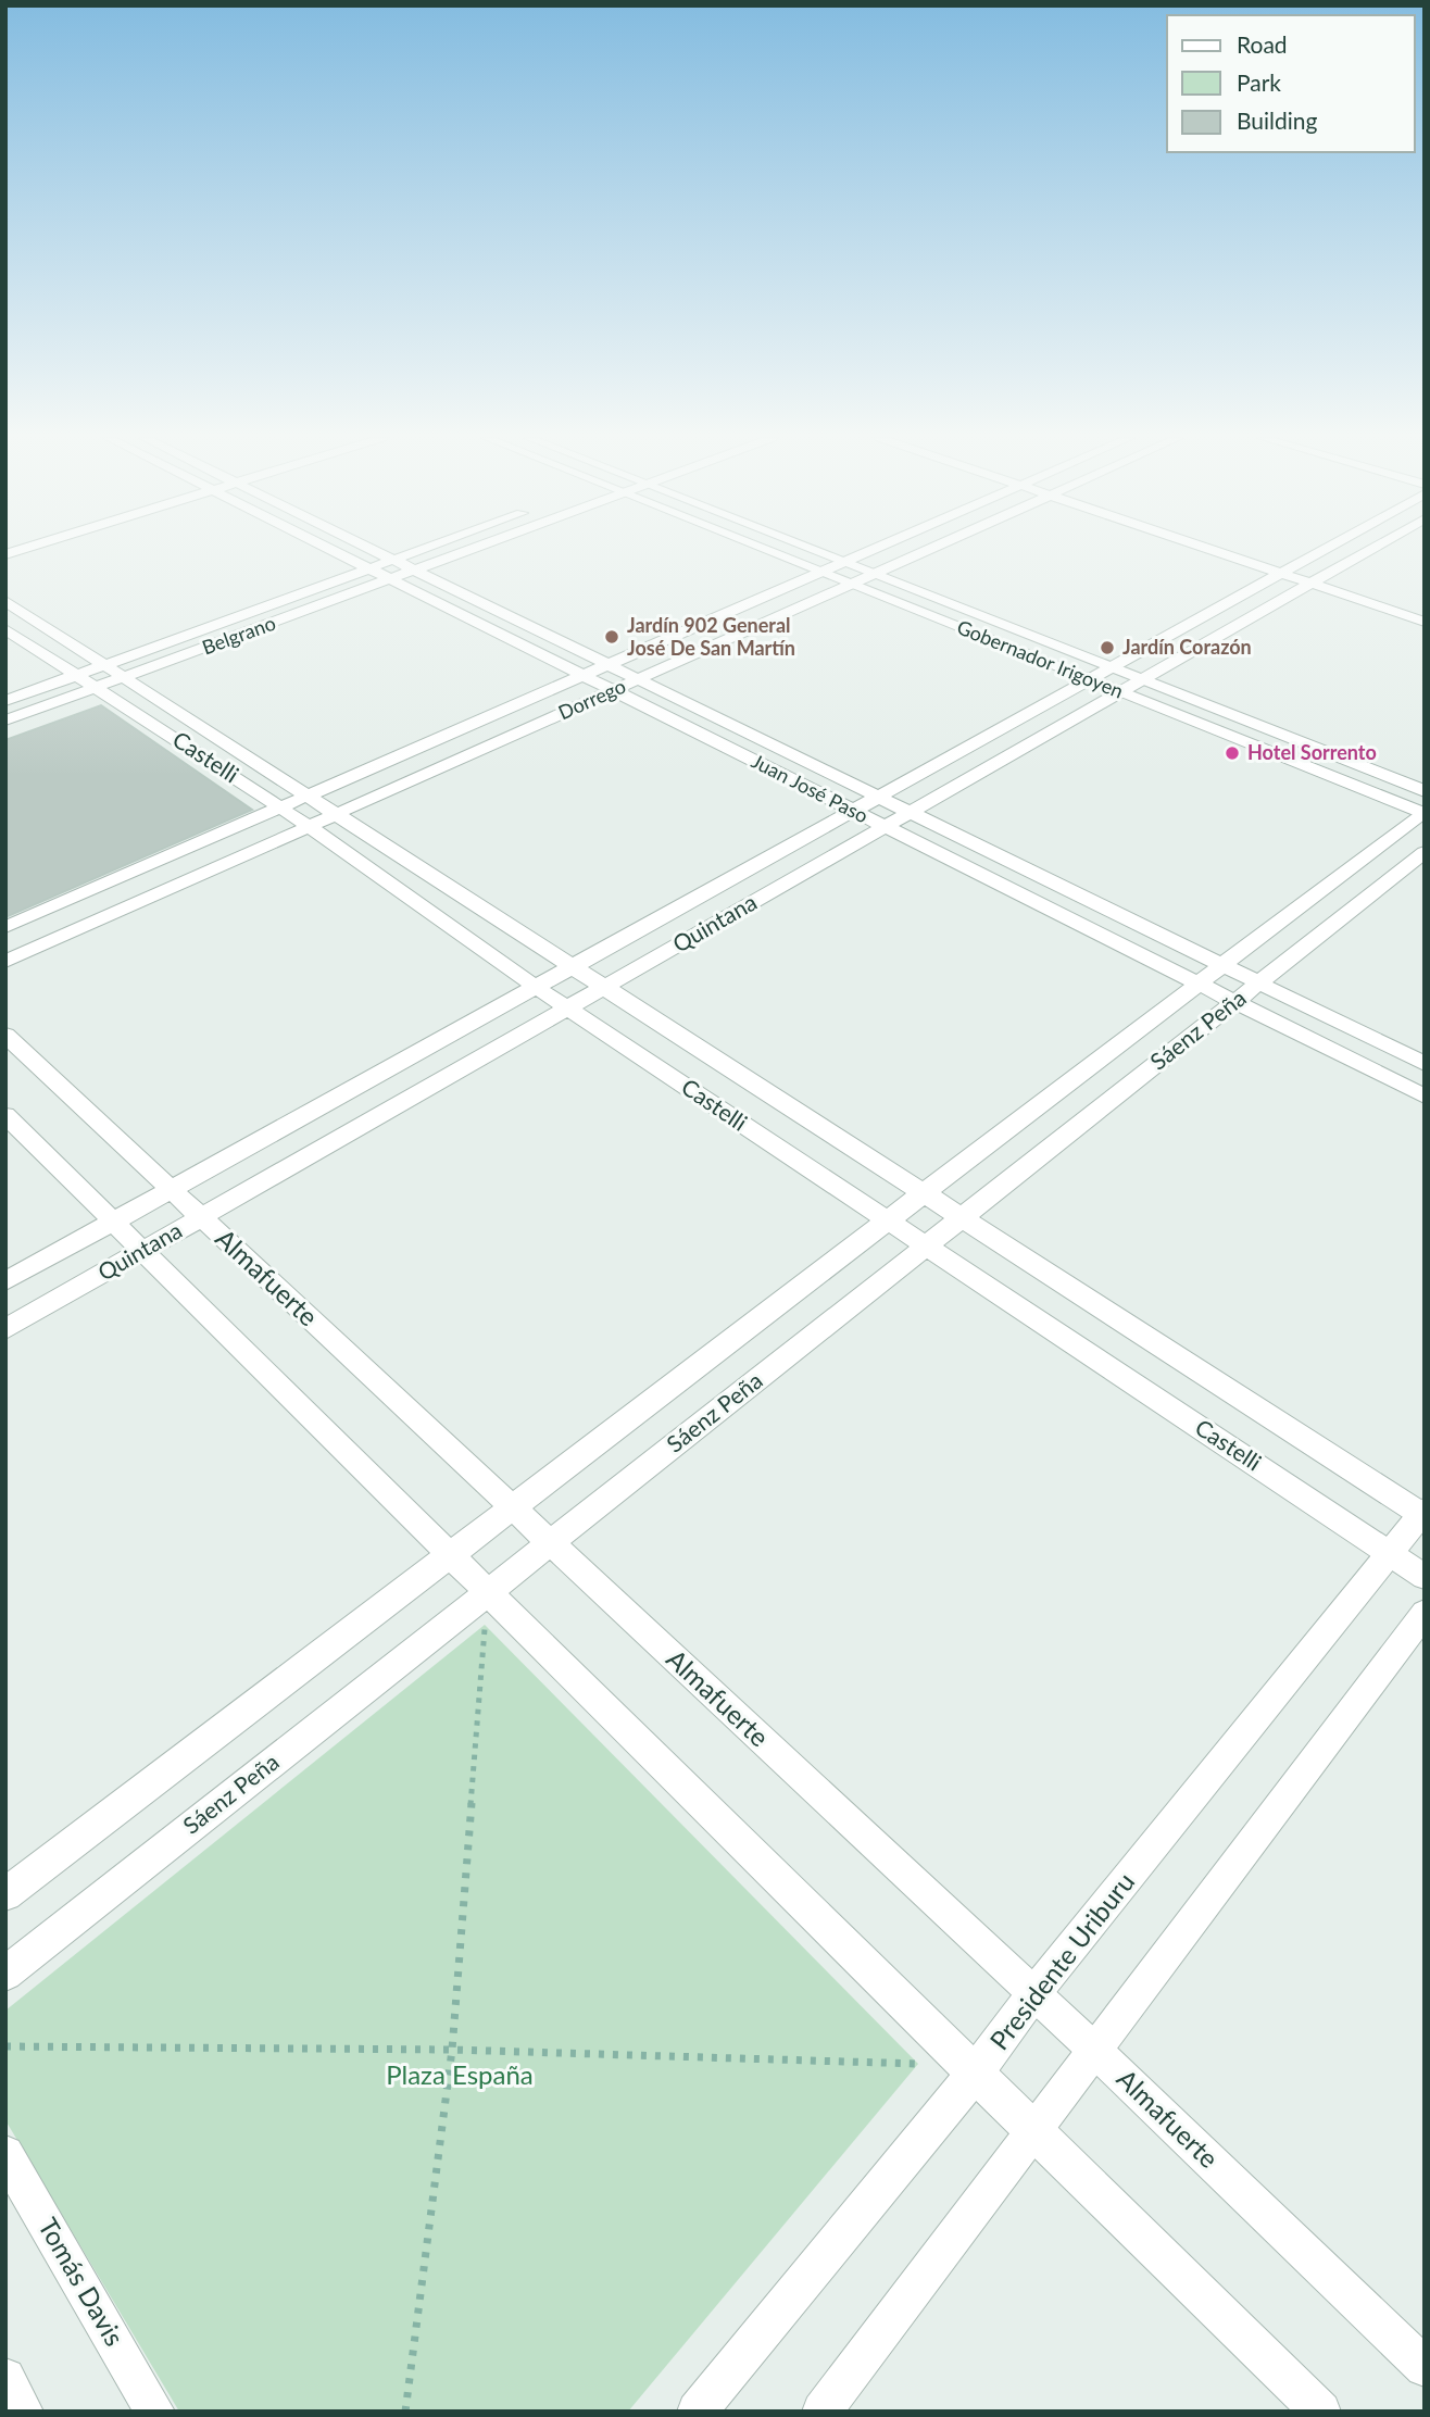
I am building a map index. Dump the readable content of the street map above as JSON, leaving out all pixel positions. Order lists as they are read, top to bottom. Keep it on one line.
{"streets":{"street":["Belgrano","Gobernador Irigoyen","Dorrego","Castelli","Juan José Paso","Quintana","Sáenz Peña","Almafuerte","Presidente Uriburu","Tomás Davis"]},"crossings":[["Belgrano","Castelli"],["Belgrano","Juan José Paso"],["Gobernador Irigoyen","Dorrego"],["Gobernador Irigoyen","Quintana"],["Gobernador Irigoyen","Sáenz Peña"],["Dorrego","Castelli"],["Dorrego","Juan José Paso"],["Castelli","Quintana"],["Castelli","Sáenz Peña"],["Castelli","Presidente Uriburu"],["Juan José Paso","Quintana"],["Juan José Paso","Sáenz Peña"],["Quintana","Almafuerte"],["Sáenz Peña","Almafuerte"],["Almafuerte","Presidente Uriburu"]],"parks":["Plaza España"],"places":["Jardín 902 General José De San Martín","Jardín Corazón","Hotel Sorrento"],"legend":["Road","Park","Building"]}
